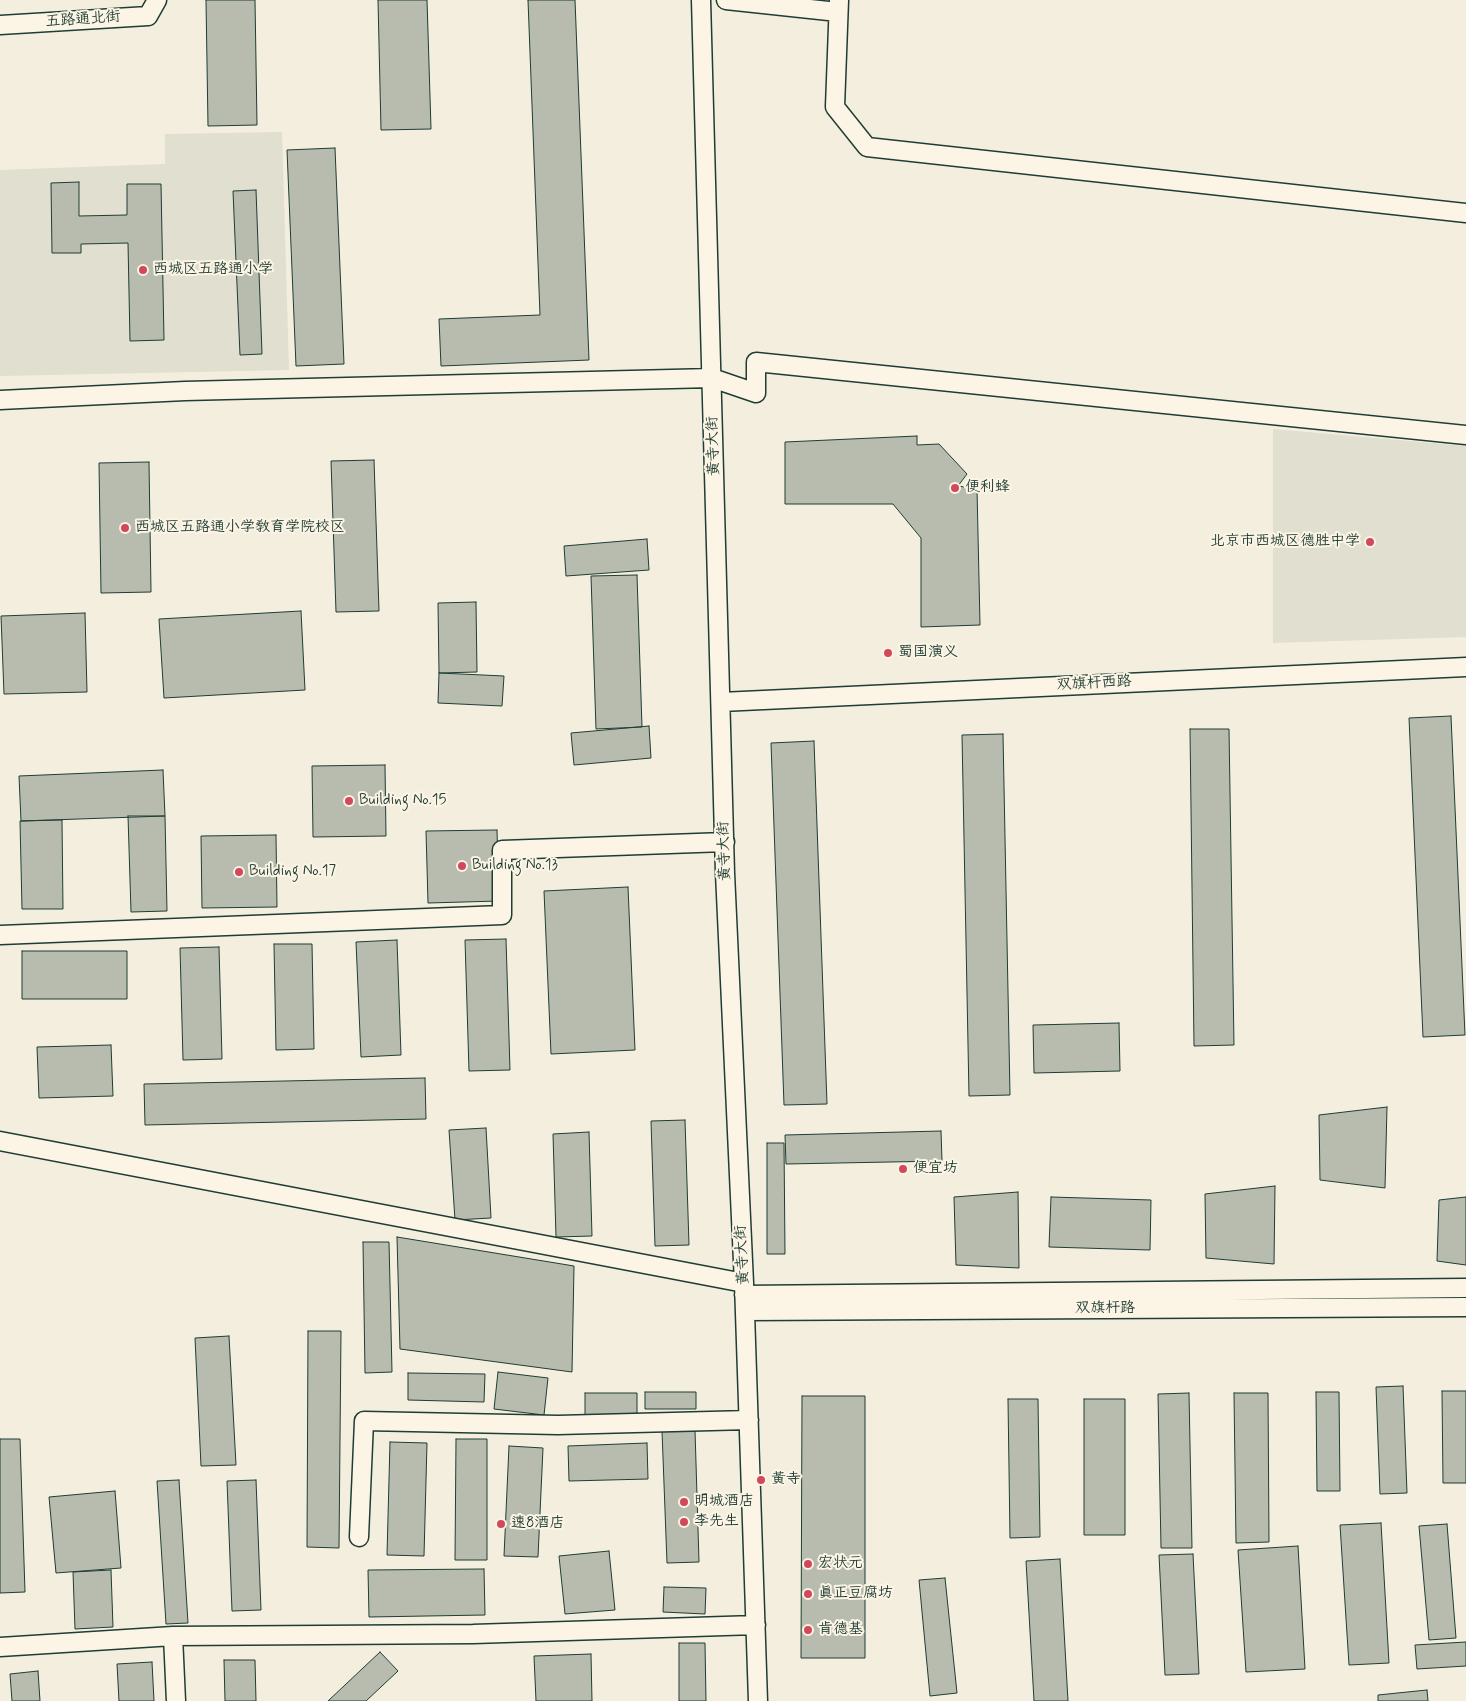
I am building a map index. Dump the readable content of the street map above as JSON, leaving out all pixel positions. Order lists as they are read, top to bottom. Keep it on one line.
{"streets":{"street":["五路通北街","黄寺大街","双旗杆西路","双旗杆路"]},"crossings":[["黄寺大街","双旗杆西路"],["黄寺大街","双旗杆路"]],"places":["西城区五路通小学","便利蜂","西城区五路通小学教育学院校区","北京市西城区德胜中学","蜀国演义","Building No.15","Building No.13","Building No.17","便宜坊","黄寺","明城酒店","李先生","速8酒店","宏状元","真正豆腐坊","肯德基"]}
